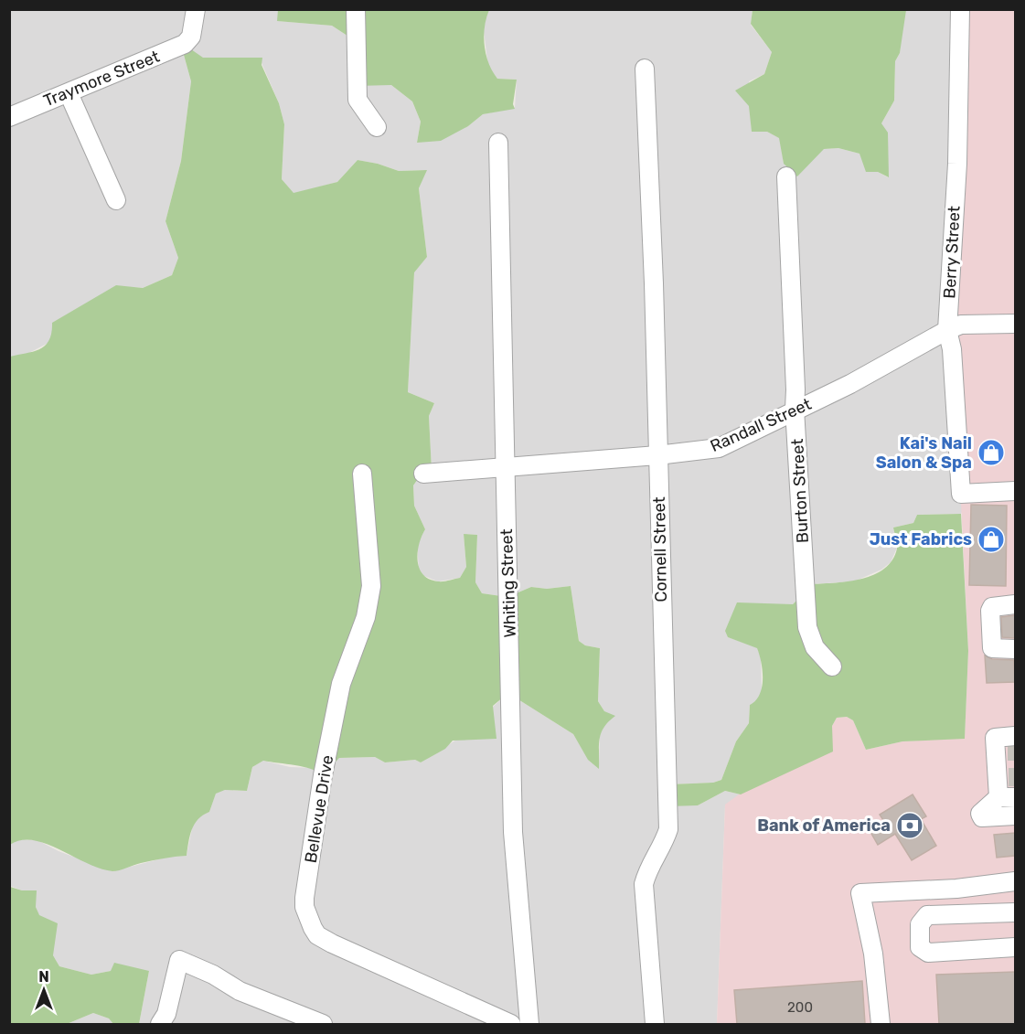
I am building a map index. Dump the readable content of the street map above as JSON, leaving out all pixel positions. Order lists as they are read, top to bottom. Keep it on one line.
{"streets":{"street":["Traymore Street","Berry Street","Randall Street","Burton Street","Cornell Street","Whiting Street","Bellevue Drive"]},"crossings":[["Berry Street","Randall Street"],["Randall Street","Burton Street"],["Randall Street","Cornell Street"],["Randall Street","Whiting Street"]],"places":{"shop":["Kai's Nail Salon & Spa","Just Fabrics"],"bank":["Bank of America"]},"house_numbers":["200"],"north":"top"}
